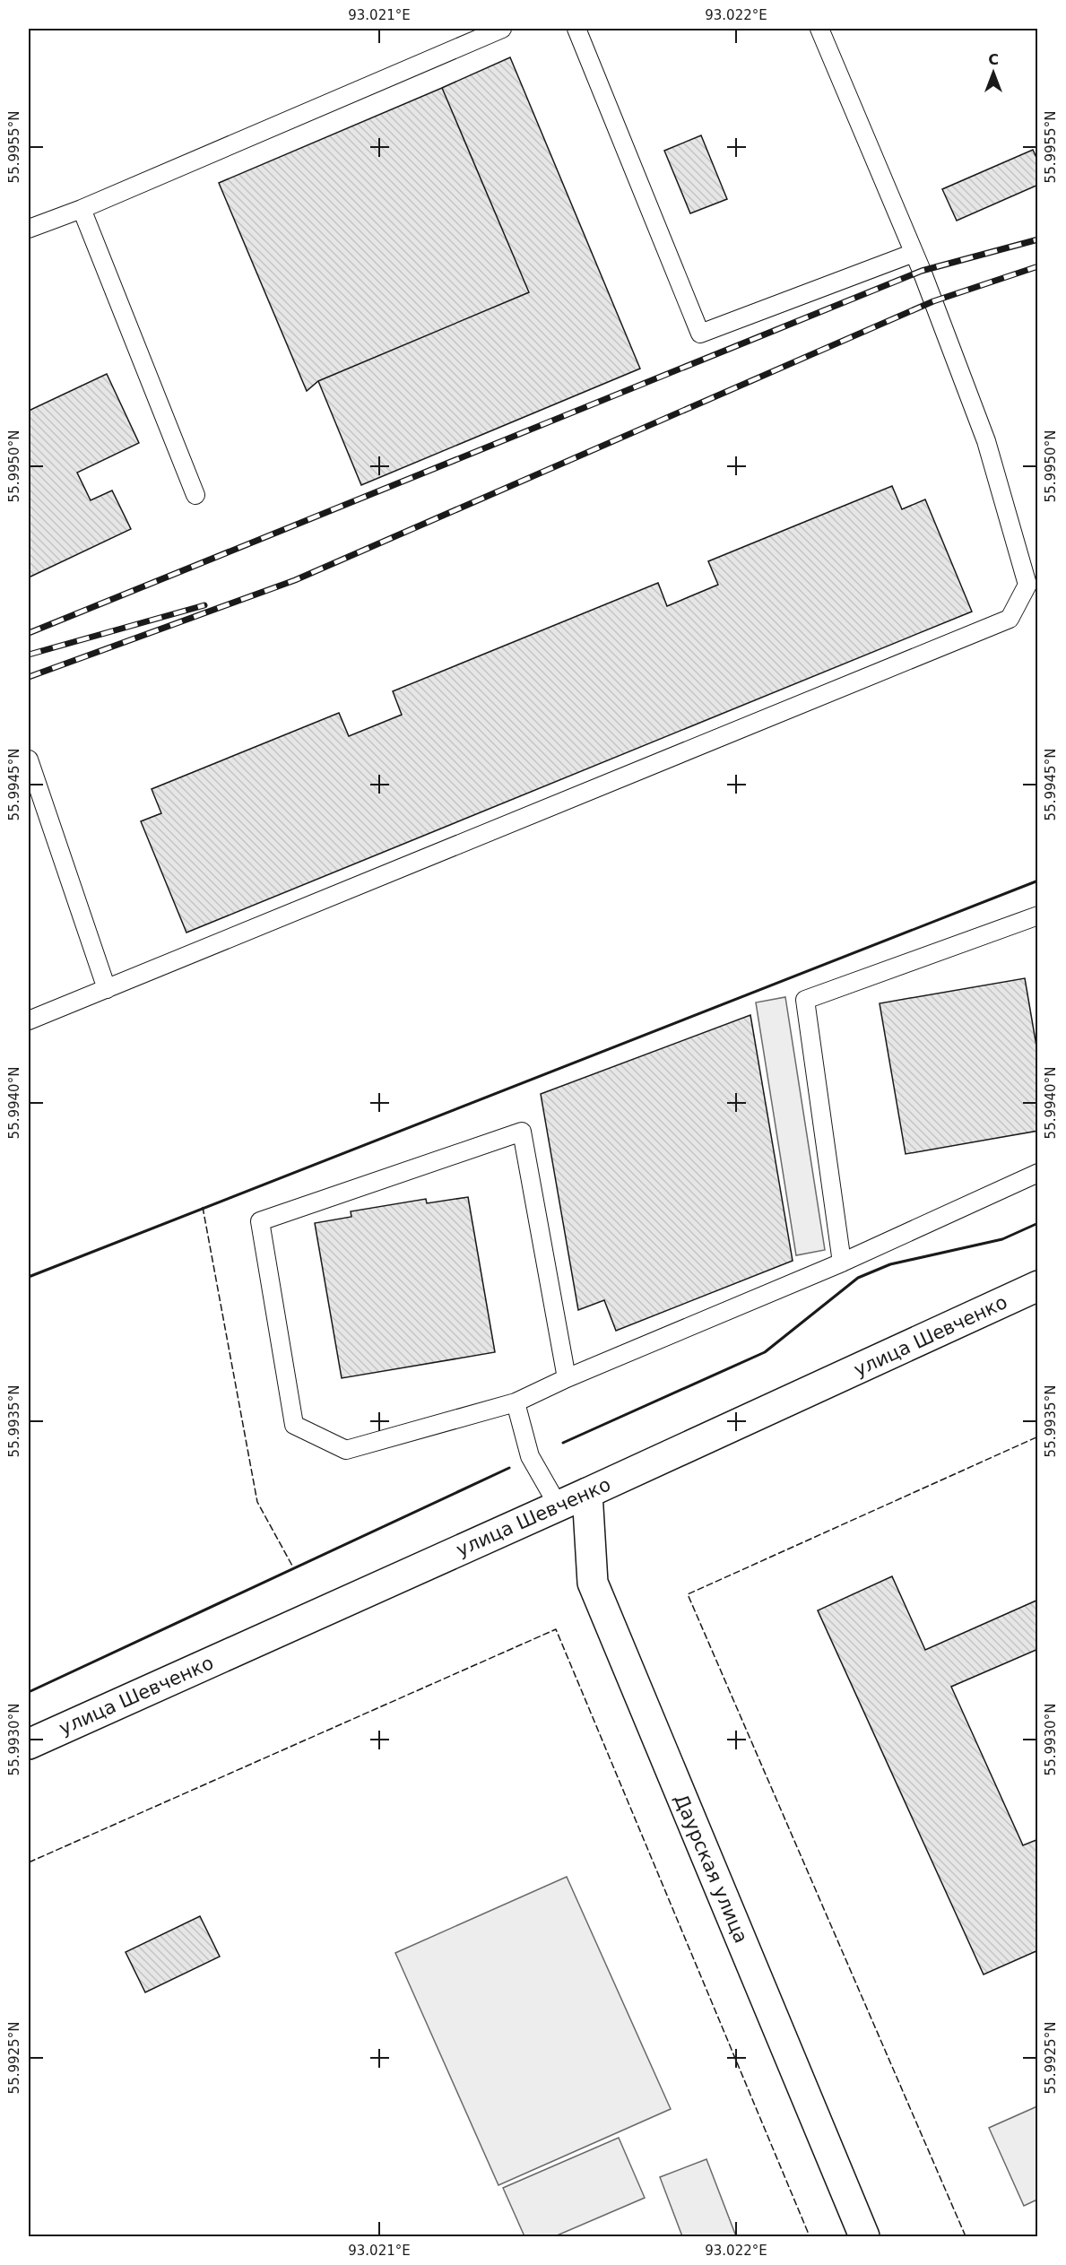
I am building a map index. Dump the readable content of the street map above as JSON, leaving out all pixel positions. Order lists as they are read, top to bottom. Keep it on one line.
{"streets":{"street":["улица Шевченко","Даурская улица"]},"crossings":[["улица Шевченко","Даурская улица"]],"north":"top","coordinates":["93.021°E","93.022°E","55.9955°N","55.9950°N","55.9945°N","55.9940°N","55.9935°N","55.9930°N","55.9925°N"]}
